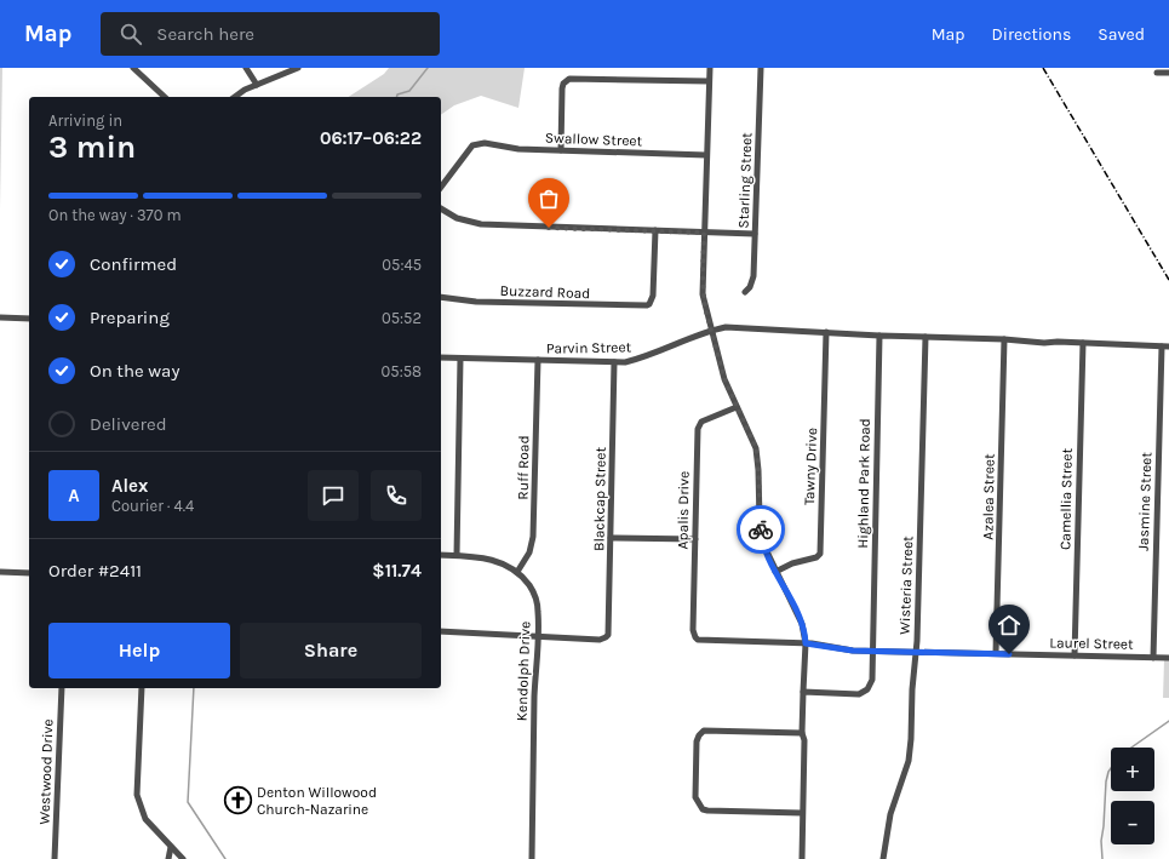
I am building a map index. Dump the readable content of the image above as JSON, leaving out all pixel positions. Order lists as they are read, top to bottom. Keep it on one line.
{"streets":{"street":["Swallow Street","Starling Street","Buzzard Road","Parvin Street","Tawny Drive","Ruff Road","Highland Park Road","Azalea Street","Blackcap Street","Camellia Street","Jasmine Street","Apalis Drive","Wisteria Street","Laurel Street","Kendolph Drive","Westwood Drive"]},"crossings":[["Parvin Street","Tawny Drive"],["Parvin Street","Ruff Road"],["Parvin Street","Highland Park Road"],["Parvin Street","Blackcap Street"],["Ruff Road","Kendolph Drive"],["Highland Park Road","Laurel Street"],["Azalea Street","Laurel Street"],["Blackcap Street","Kendolph Drive"],["Camellia Street","Laurel Street"],["Jasmine Street","Laurel Street"],["Apalis Drive","Laurel Street"],["Wisteria Street","Laurel Street"]],"places":{"church":["Denton Willowood Church-Nazarine"]},"page":{"header":"Map","search":"Search here","nav":["Map","Directions","Saved"],"heading":["3 min","Arriving in","06:17–06:22"],"panel":["Alex","Courier · 4.4","Order #2411","$11.74"],"bar":"On the way · 370 m","list":[["Confirmed","05:45"],["Preparing","05:52"],["On the way","05:58"],"Delivered"],"round":"A","buttons":["Help","Share"],"map_buttons":["+","−"]}}
